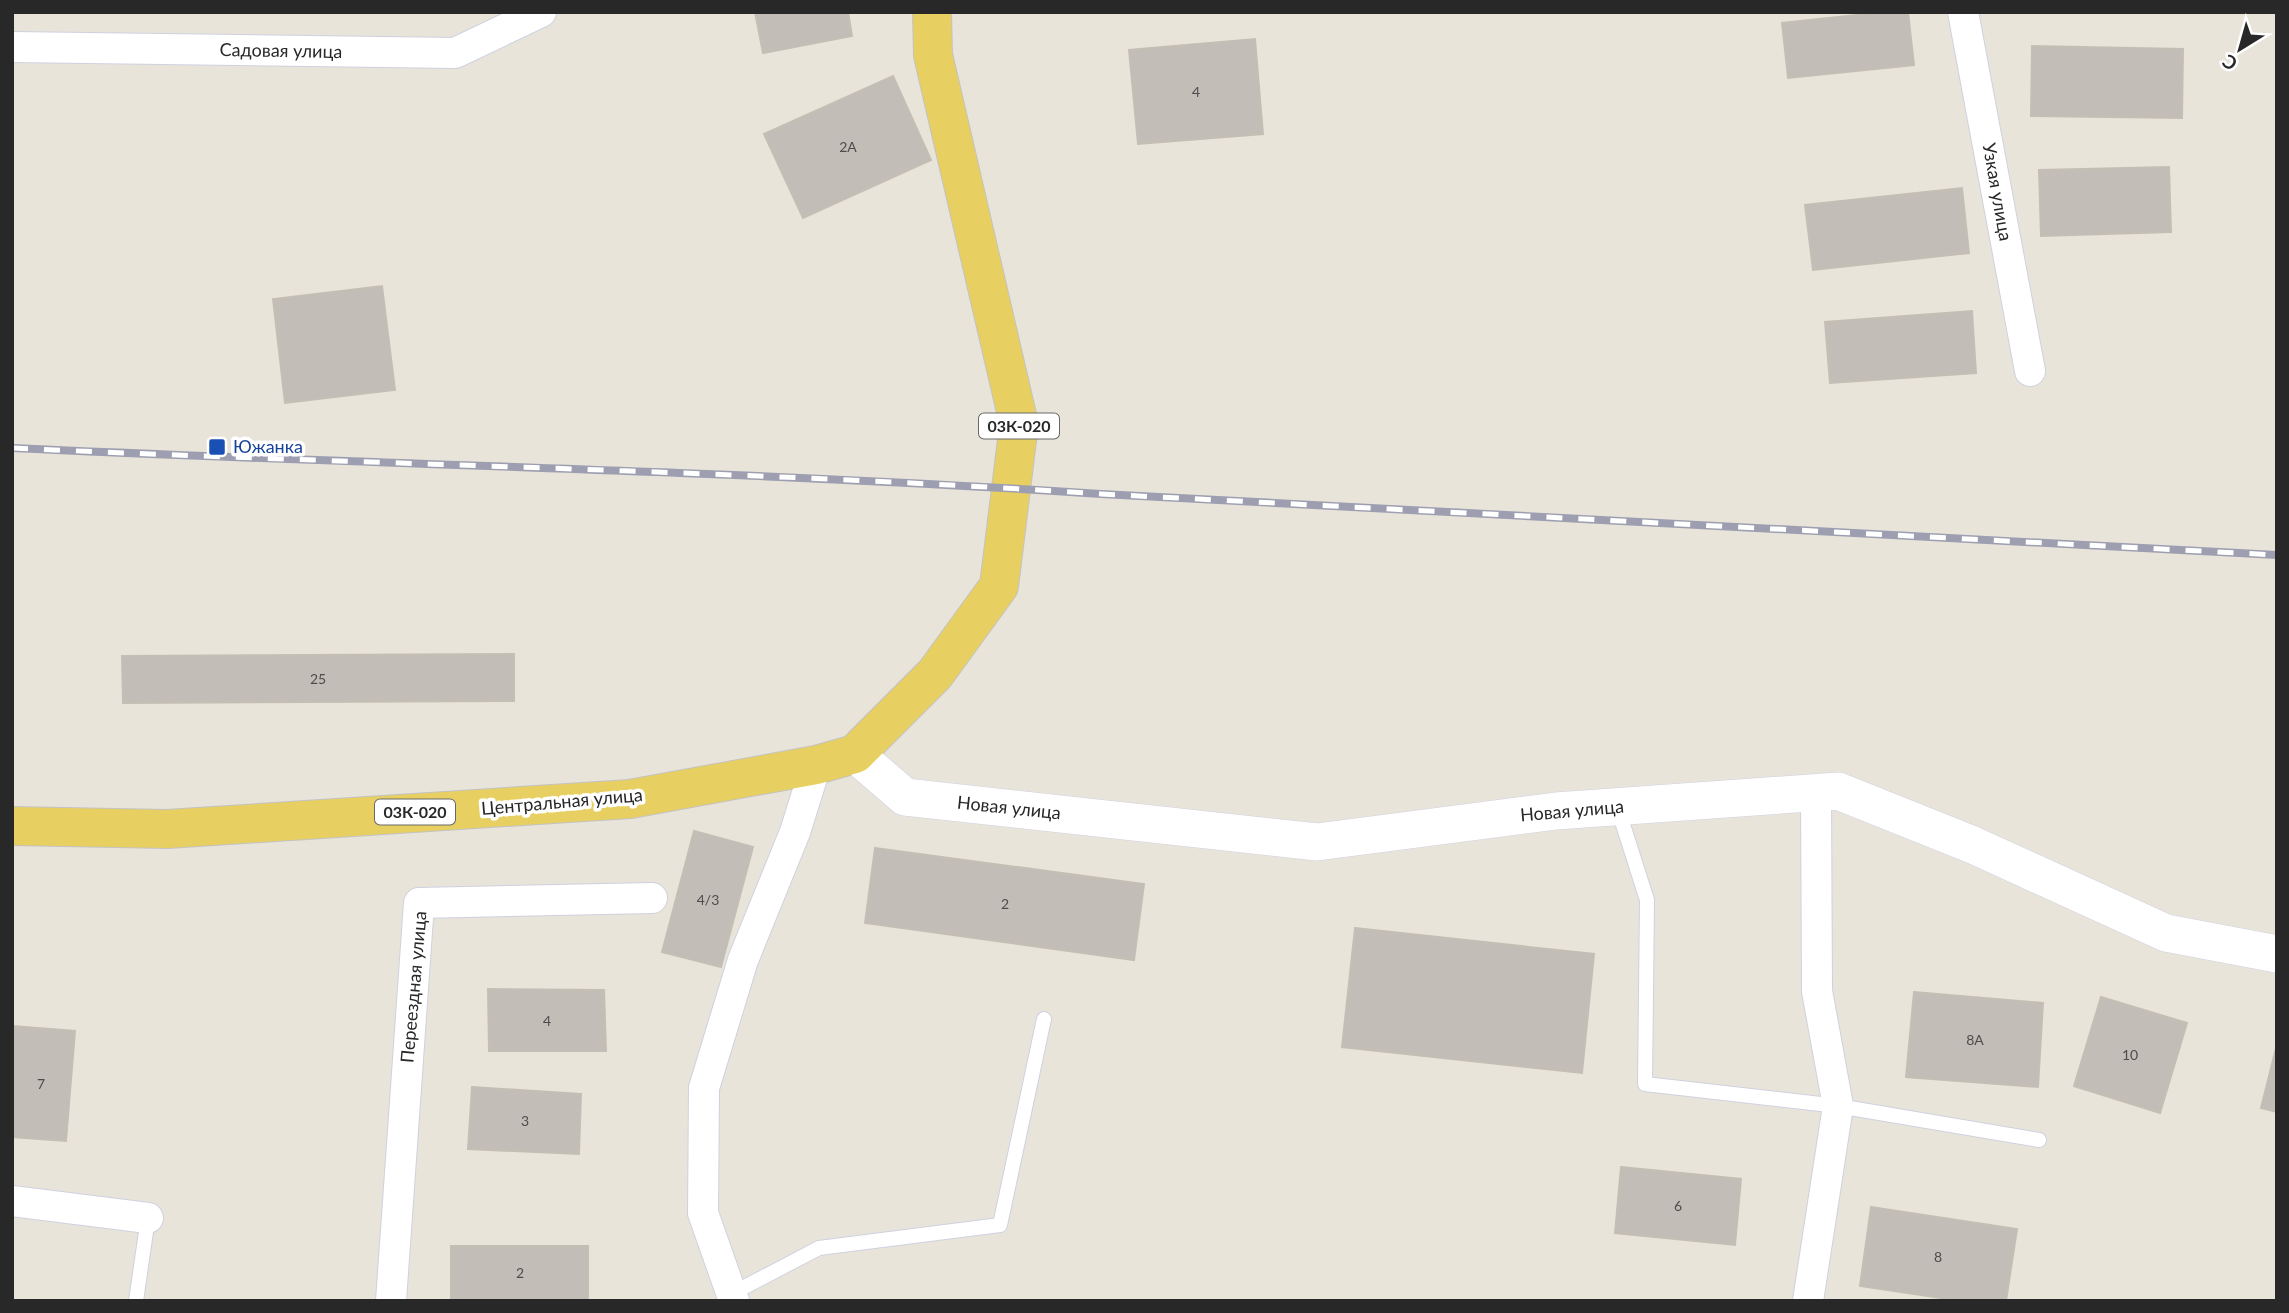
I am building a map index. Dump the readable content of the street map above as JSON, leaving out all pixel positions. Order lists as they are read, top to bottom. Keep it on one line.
{"streets":{"main road":["03К-020","Центральная улица"],"street":["Садовая улица","Узкая улица","Новая улица","Переездная улица"]},"crossings":[["03К-020","Центральная улица"],["03К-020","Новая улица"]],"places":{"transit":["Южанка"]},"house_numbers":["4","2А","25","4/3","2","4","8А","10","7","3","6","8","2"],"north":"bottom left"}
